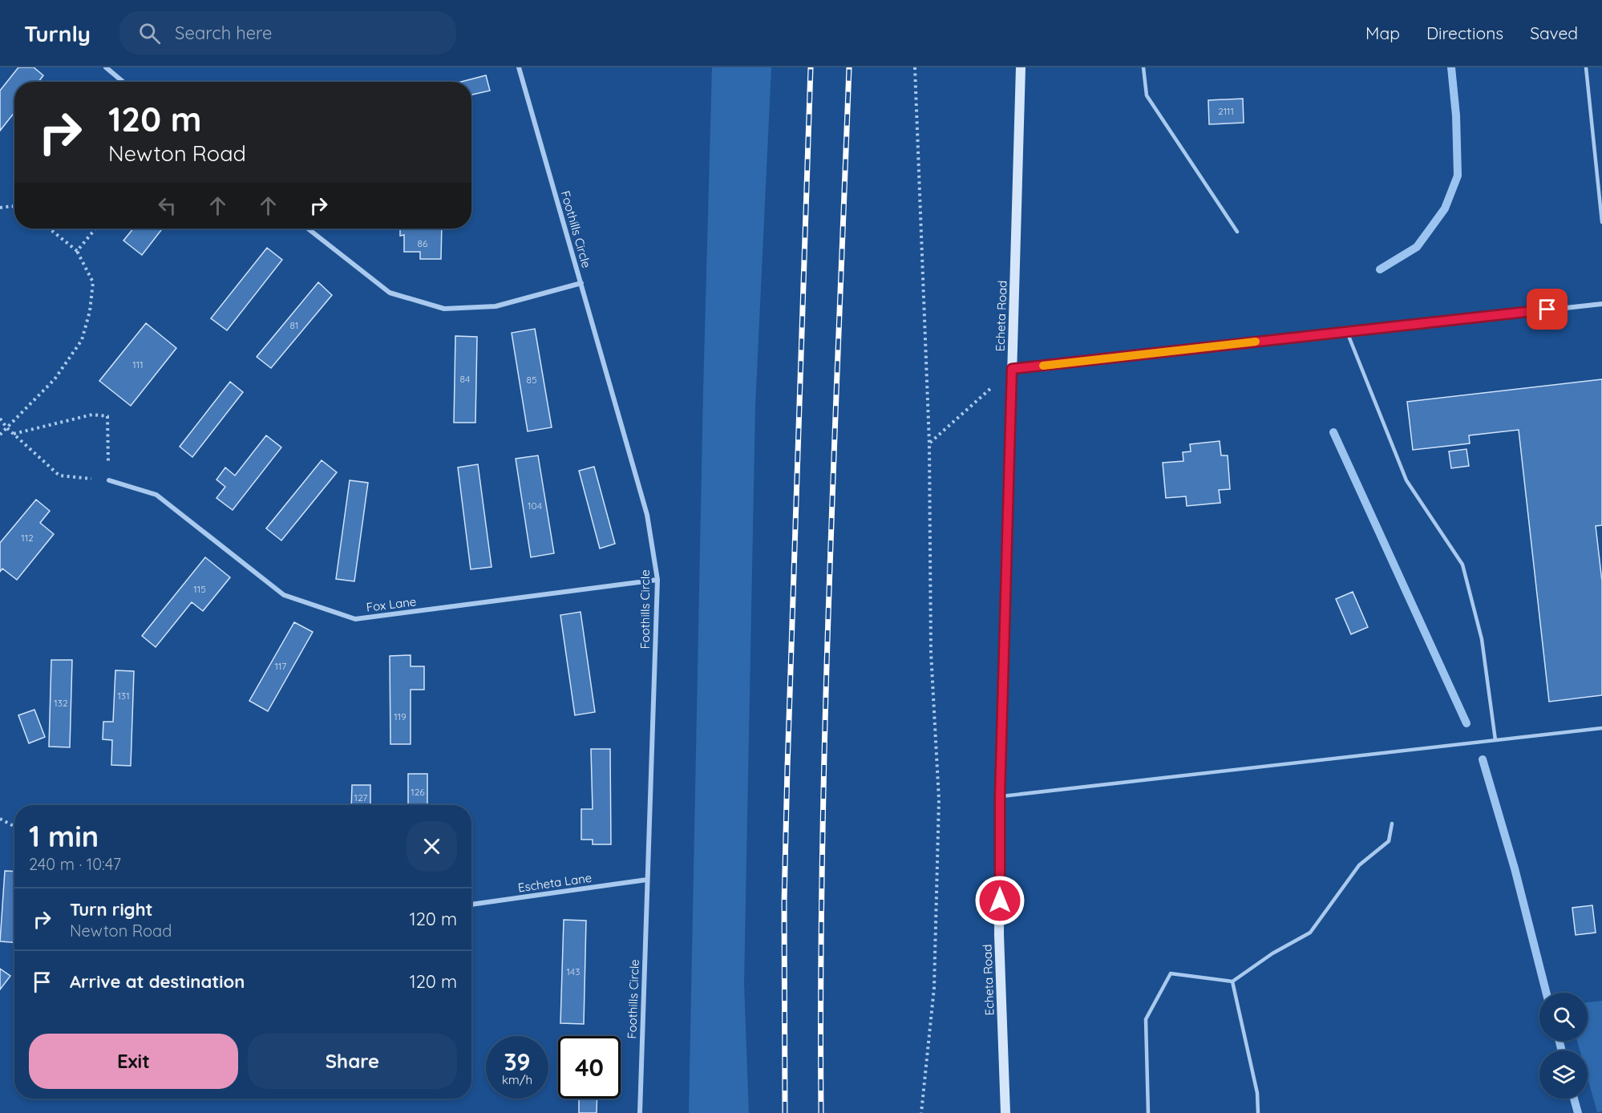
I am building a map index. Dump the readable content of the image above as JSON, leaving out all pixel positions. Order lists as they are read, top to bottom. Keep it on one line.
{"streets":{"street":["Foothills Circle","Echeta Road","Fox Lane","Escheta Lane"]},"crossings":[["Foothills Circle","Fox Lane"],["Foothills Circle","Escheta Lane"]],"house_numbers":["2111","86","81","111","84","85","104","112","115","117","131","132","119","126","127","143"],"page":{"header":"Turnly","search":"Search here","nav":["Map","Directions","Saved"],"turn":["120 m","Newton Road"],"heading":["1 min","240 m · 10:47"],"list":[{"name":"Turn right","note":"Newton Road","value":"120 m"},{"name":"Arrive at destination","value":"120 m"}],"buttons":["Exit","Share"],"speed":"39 km/h","limit":"40"}}
